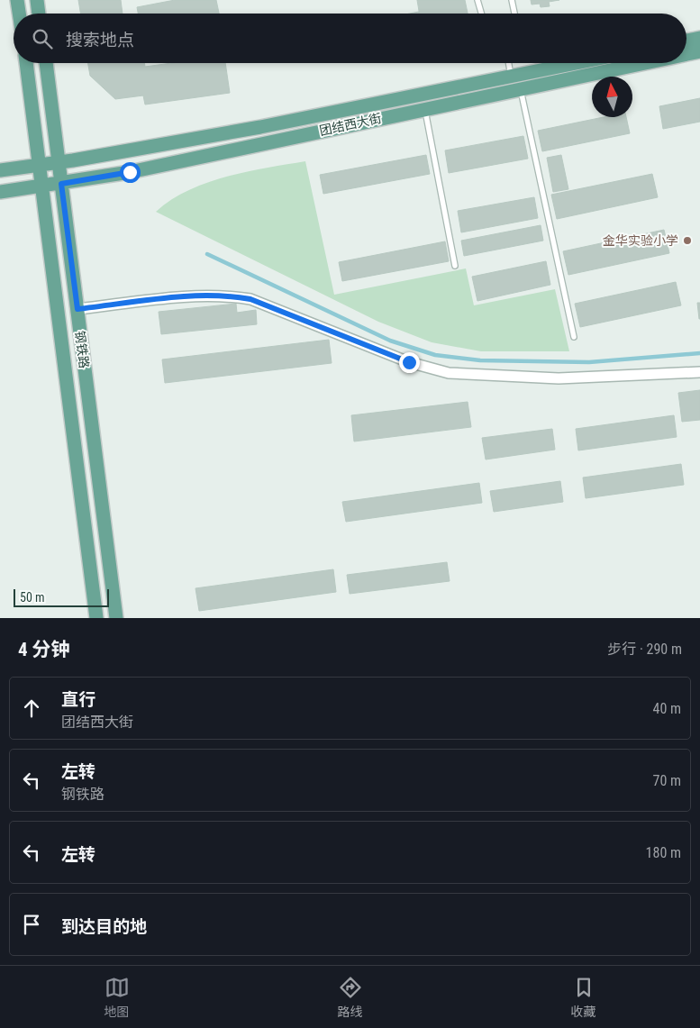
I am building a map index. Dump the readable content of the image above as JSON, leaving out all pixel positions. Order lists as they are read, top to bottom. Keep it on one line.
{"streets":{"main road":["团结西大街","钢铁路"]},"crossings":[["团结西大街","钢铁路"]],"places":["金华实验小学"],"scale_bar":"50 m","north":"top","page":{"search":"搜索地点","scale":"50 m","heading":["4 分钟","步行 · 290 m"],"list":[["直行","团结西大街","40 m"],["左转","钢铁路","70 m"],["左转","180 m"],"到达目的地"],"nav":["地图","路线","收藏"]}}
